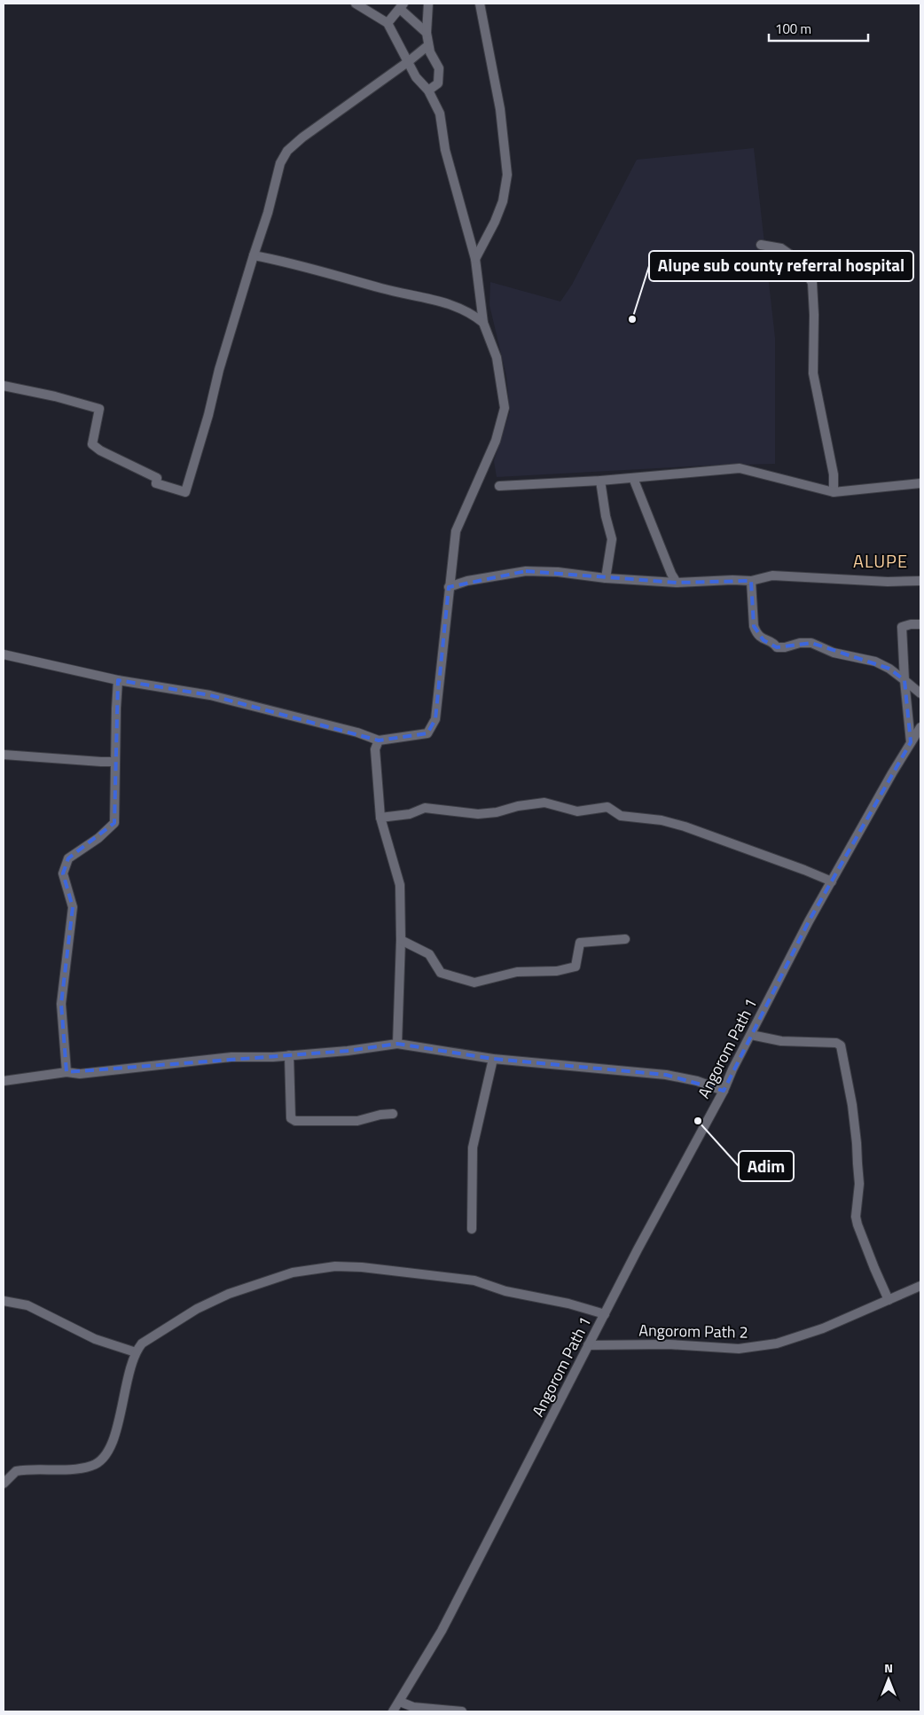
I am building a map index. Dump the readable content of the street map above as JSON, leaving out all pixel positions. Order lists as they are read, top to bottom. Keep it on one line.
{"streets":{"street":["Angorom Path 1","Angorom Path 2"]},"crossings":[["Angorom Path 1","Angorom Path 2"]],"districts":["ALUPE"],"places":["Alupe sub county referral hospital","Adim"],"scale_bar":"100 m","north":"top"}
